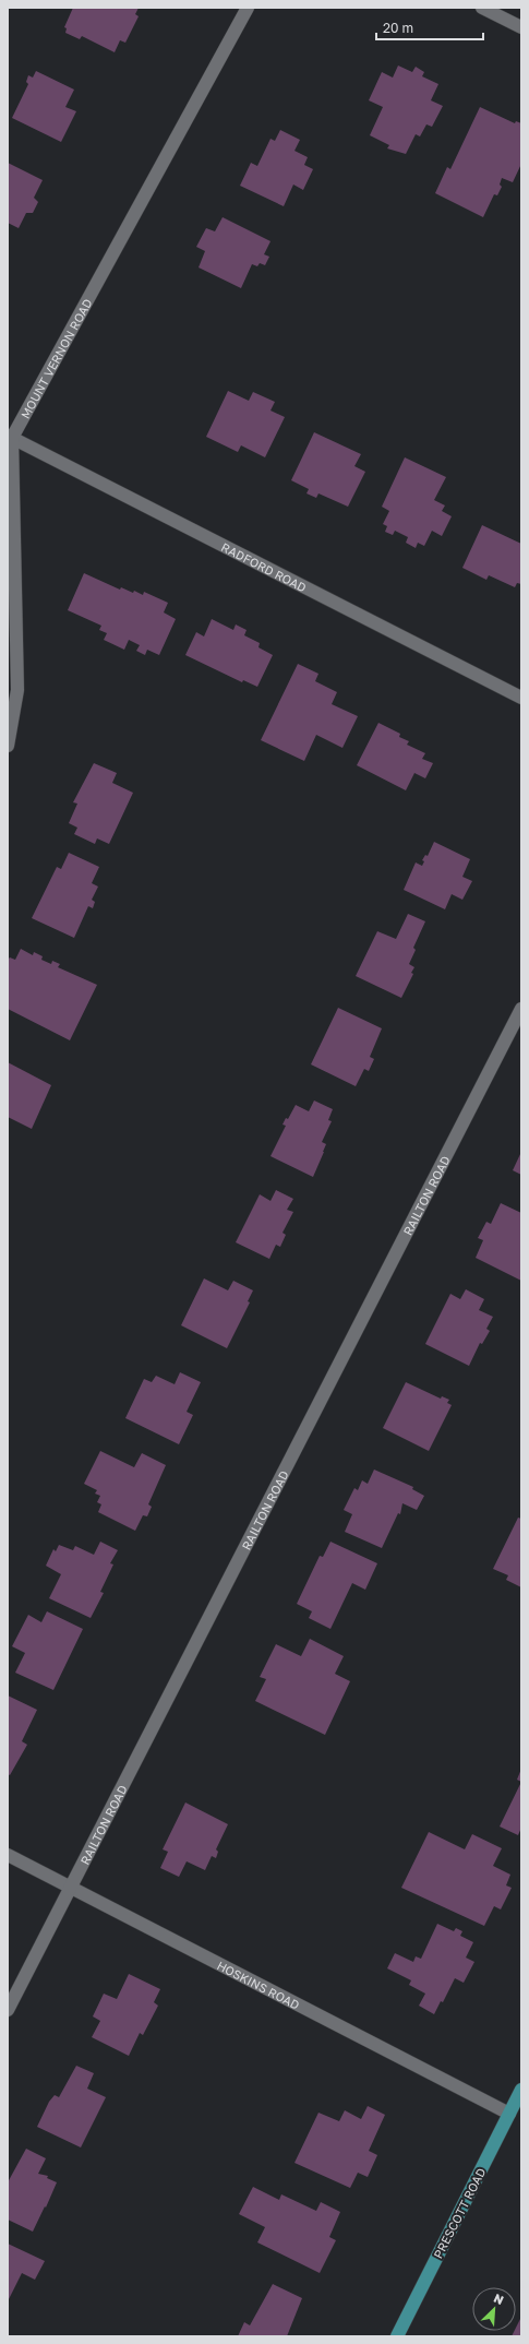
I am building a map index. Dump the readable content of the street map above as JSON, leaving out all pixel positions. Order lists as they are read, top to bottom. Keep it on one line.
{"streets":{"main road":["PRESCOTT ROAD"],"street":["MOUNT VERNON ROAD","RADFORD ROAD","RAILTON ROAD","HOSKINS ROAD"]},"crossings":[["MOUNT VERNON ROAD","RADFORD ROAD"],["RAILTON ROAD","HOSKINS ROAD"],["HOSKINS ROAD","PRESCOTT ROAD"]],"scale_bar":"20 m","north":"top right"}
